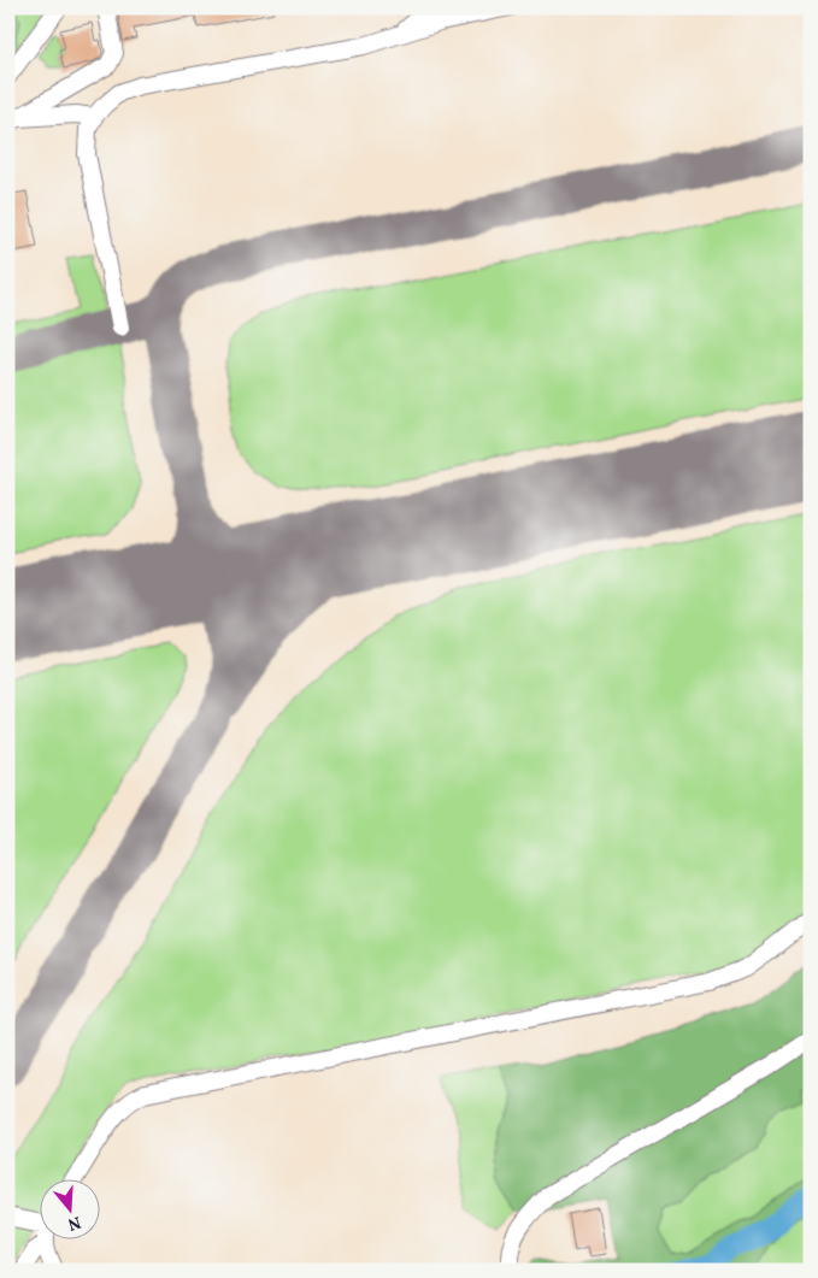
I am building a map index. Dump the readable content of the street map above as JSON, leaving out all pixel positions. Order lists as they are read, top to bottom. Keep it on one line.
{"north":"bottom"}
